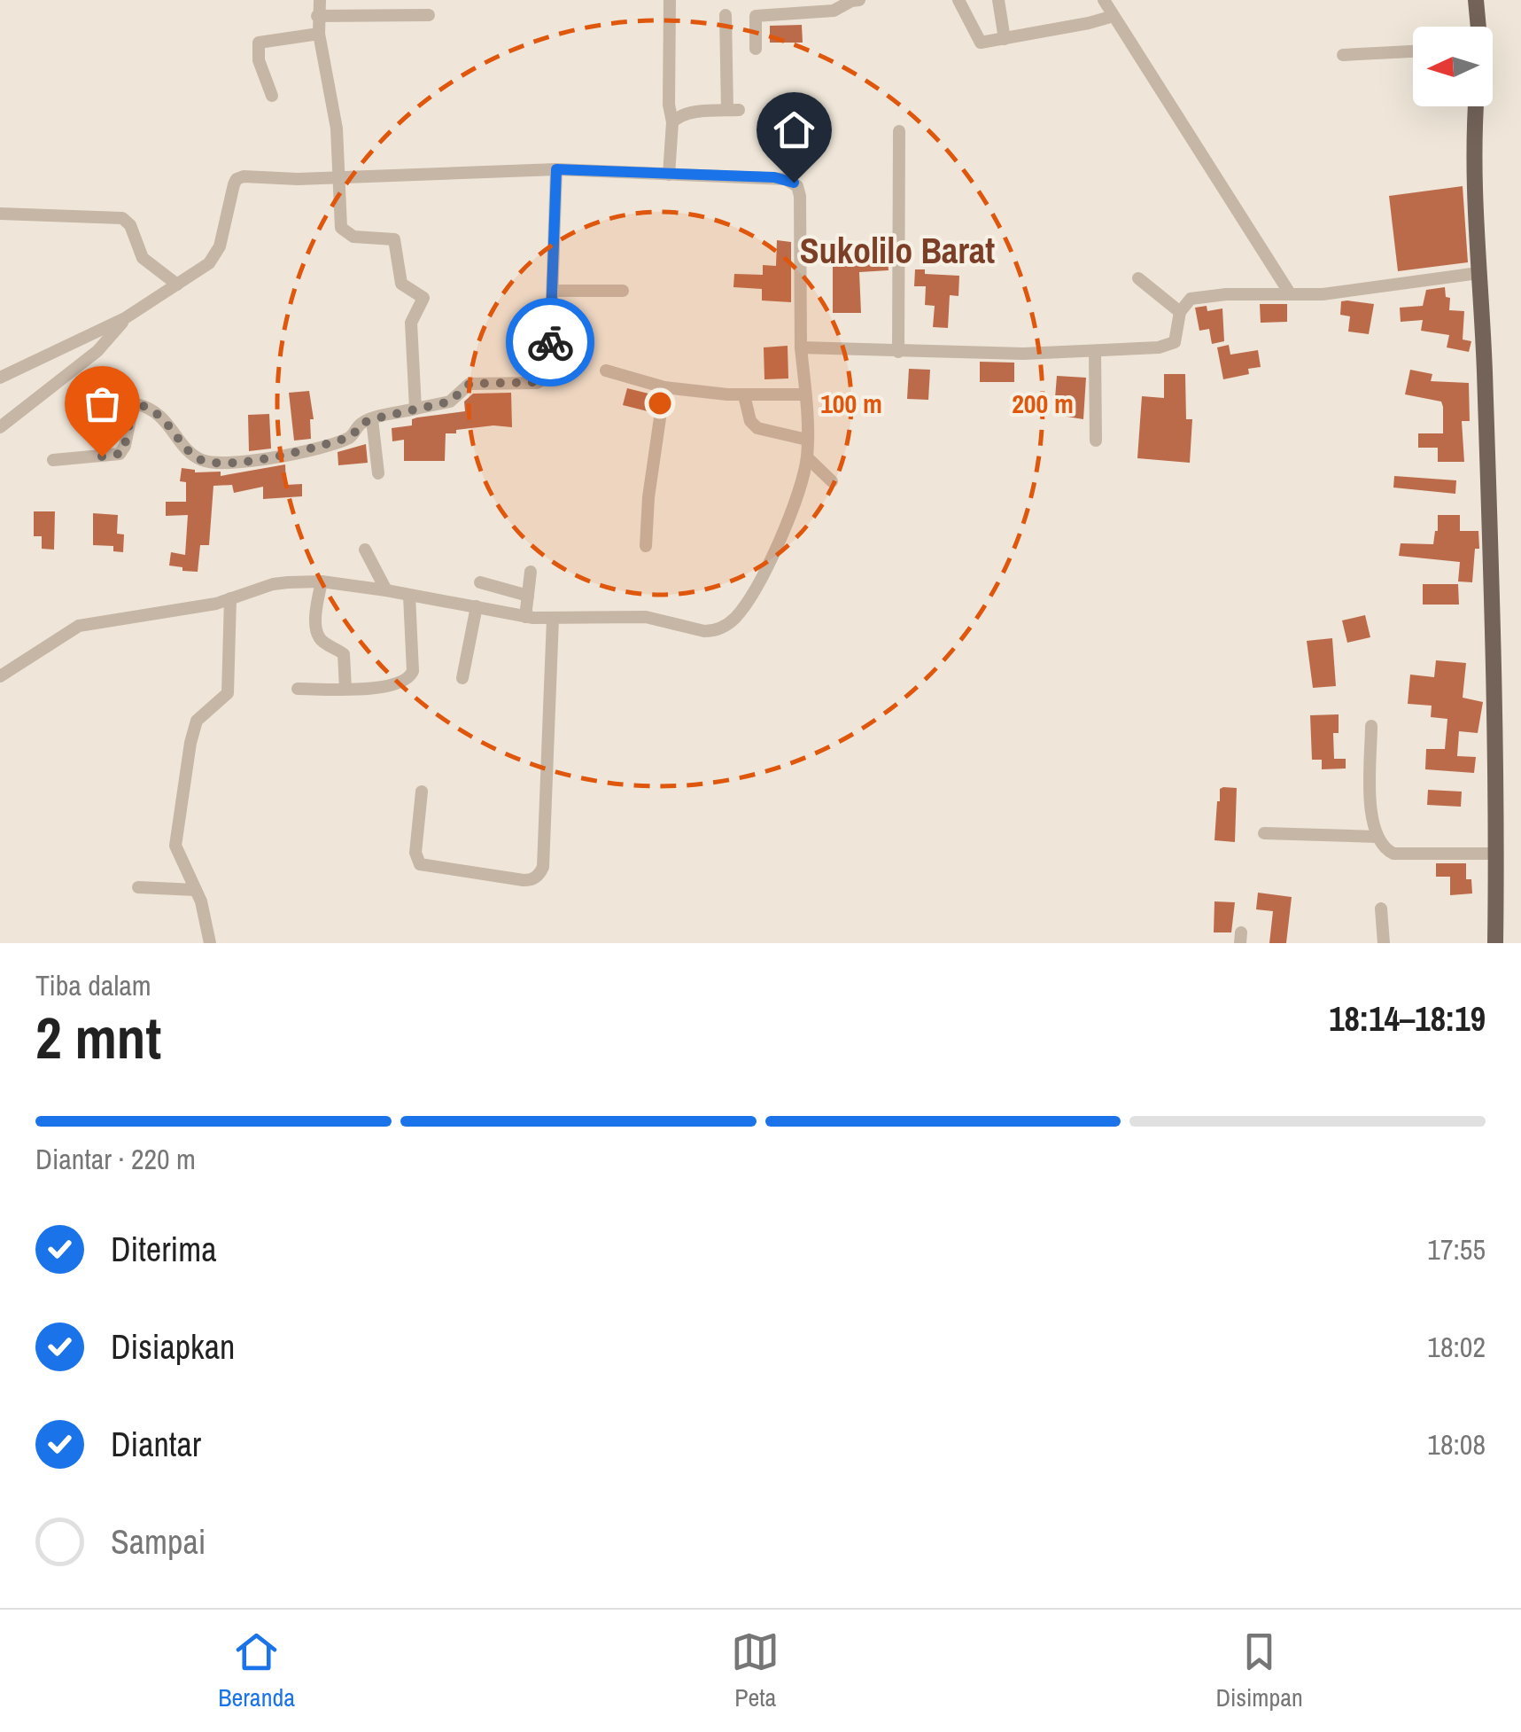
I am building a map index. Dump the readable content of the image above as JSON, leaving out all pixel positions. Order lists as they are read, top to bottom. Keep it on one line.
{"districts":["Sukolilo Barat"],"north":"left","page":{"heading":["2 mnt","Tiba dalam","18:14–18:19"],"bar":"Diantar · 220 m","list":[["Diterima","17:55"],["Disiapkan","18:02"],["Diantar","18:08"],"Sampai"],"tabs":["Beranda","Peta","Disimpan"]},"rings":["100 m","200 m"]}
